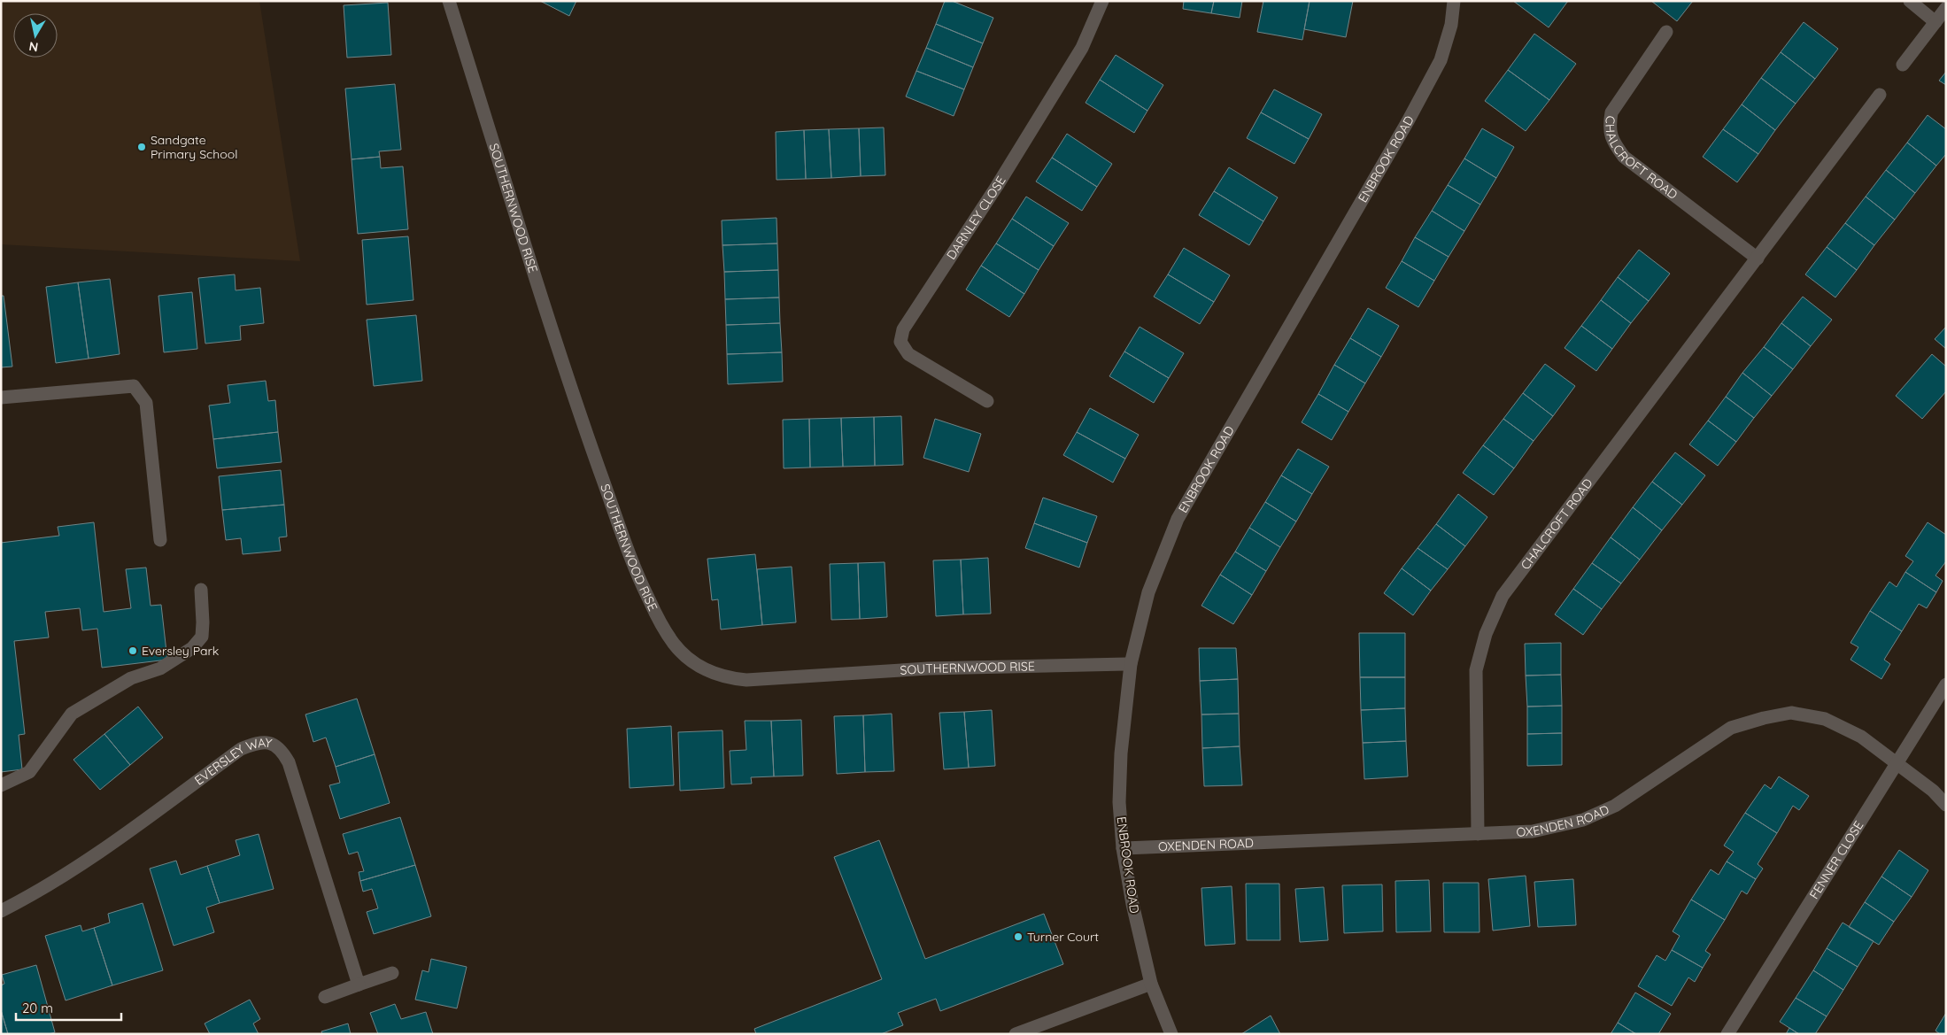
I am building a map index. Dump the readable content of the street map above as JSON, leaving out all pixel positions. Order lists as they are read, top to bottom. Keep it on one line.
{"streets":{"street":["CHALCROFT ROAD","ENBROOK ROAD","SOUTHERNWOOD RISE","DARNLEY CLOSE","EVERSLEY WAY","OXENDEN ROAD","FENNER CLOSE"]},"crossings":[["CHALCROFT ROAD","OXENDEN ROAD"],["ENBROOK ROAD","SOUTHERNWOOD RISE"],["ENBROOK ROAD","OXENDEN ROAD"],["OXENDEN ROAD","FENNER CLOSE"]],"places":["Sandgate Primary School","Eversley Park","Turner Court"],"scale_bar":"20 m","north":"bottom"}
